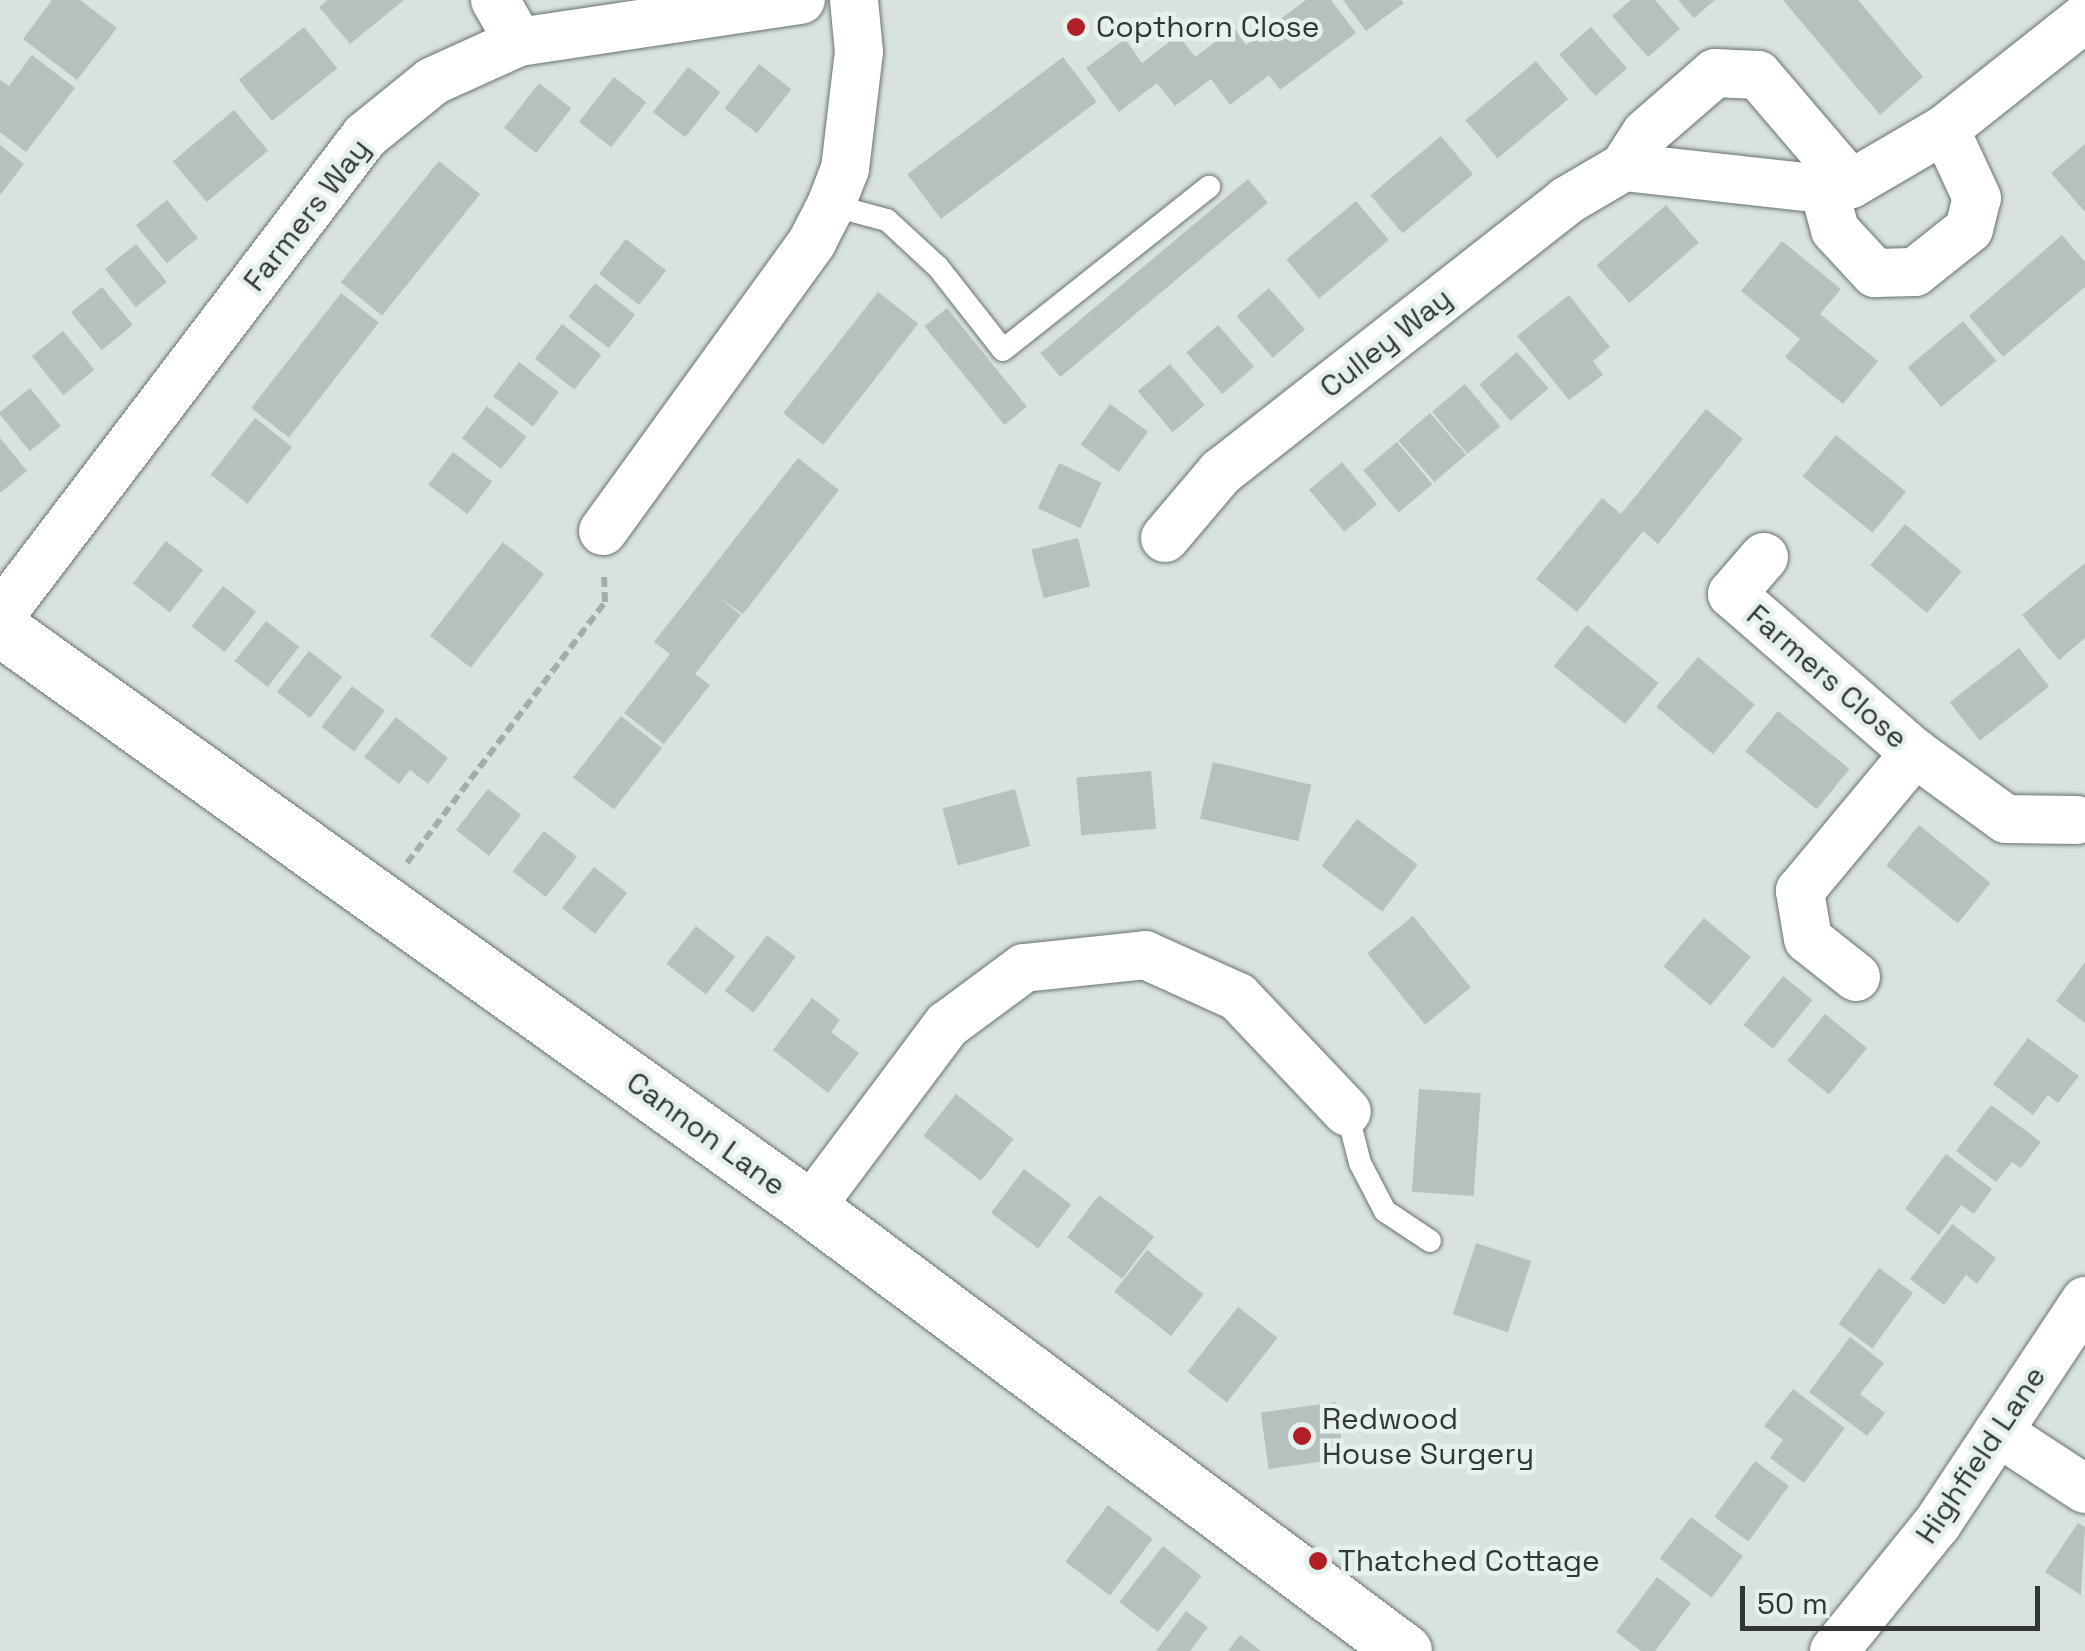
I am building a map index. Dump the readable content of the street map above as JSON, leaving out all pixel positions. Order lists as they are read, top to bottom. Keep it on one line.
{"streets":{"street":["Farmers Way","Culley Way","Farmers Close","Cannon Lane","Highfield Lane"]},"places":["Copthorn Close","Redwood House Surgery","Thatched Cottage"],"scale_bar":"50 m"}
